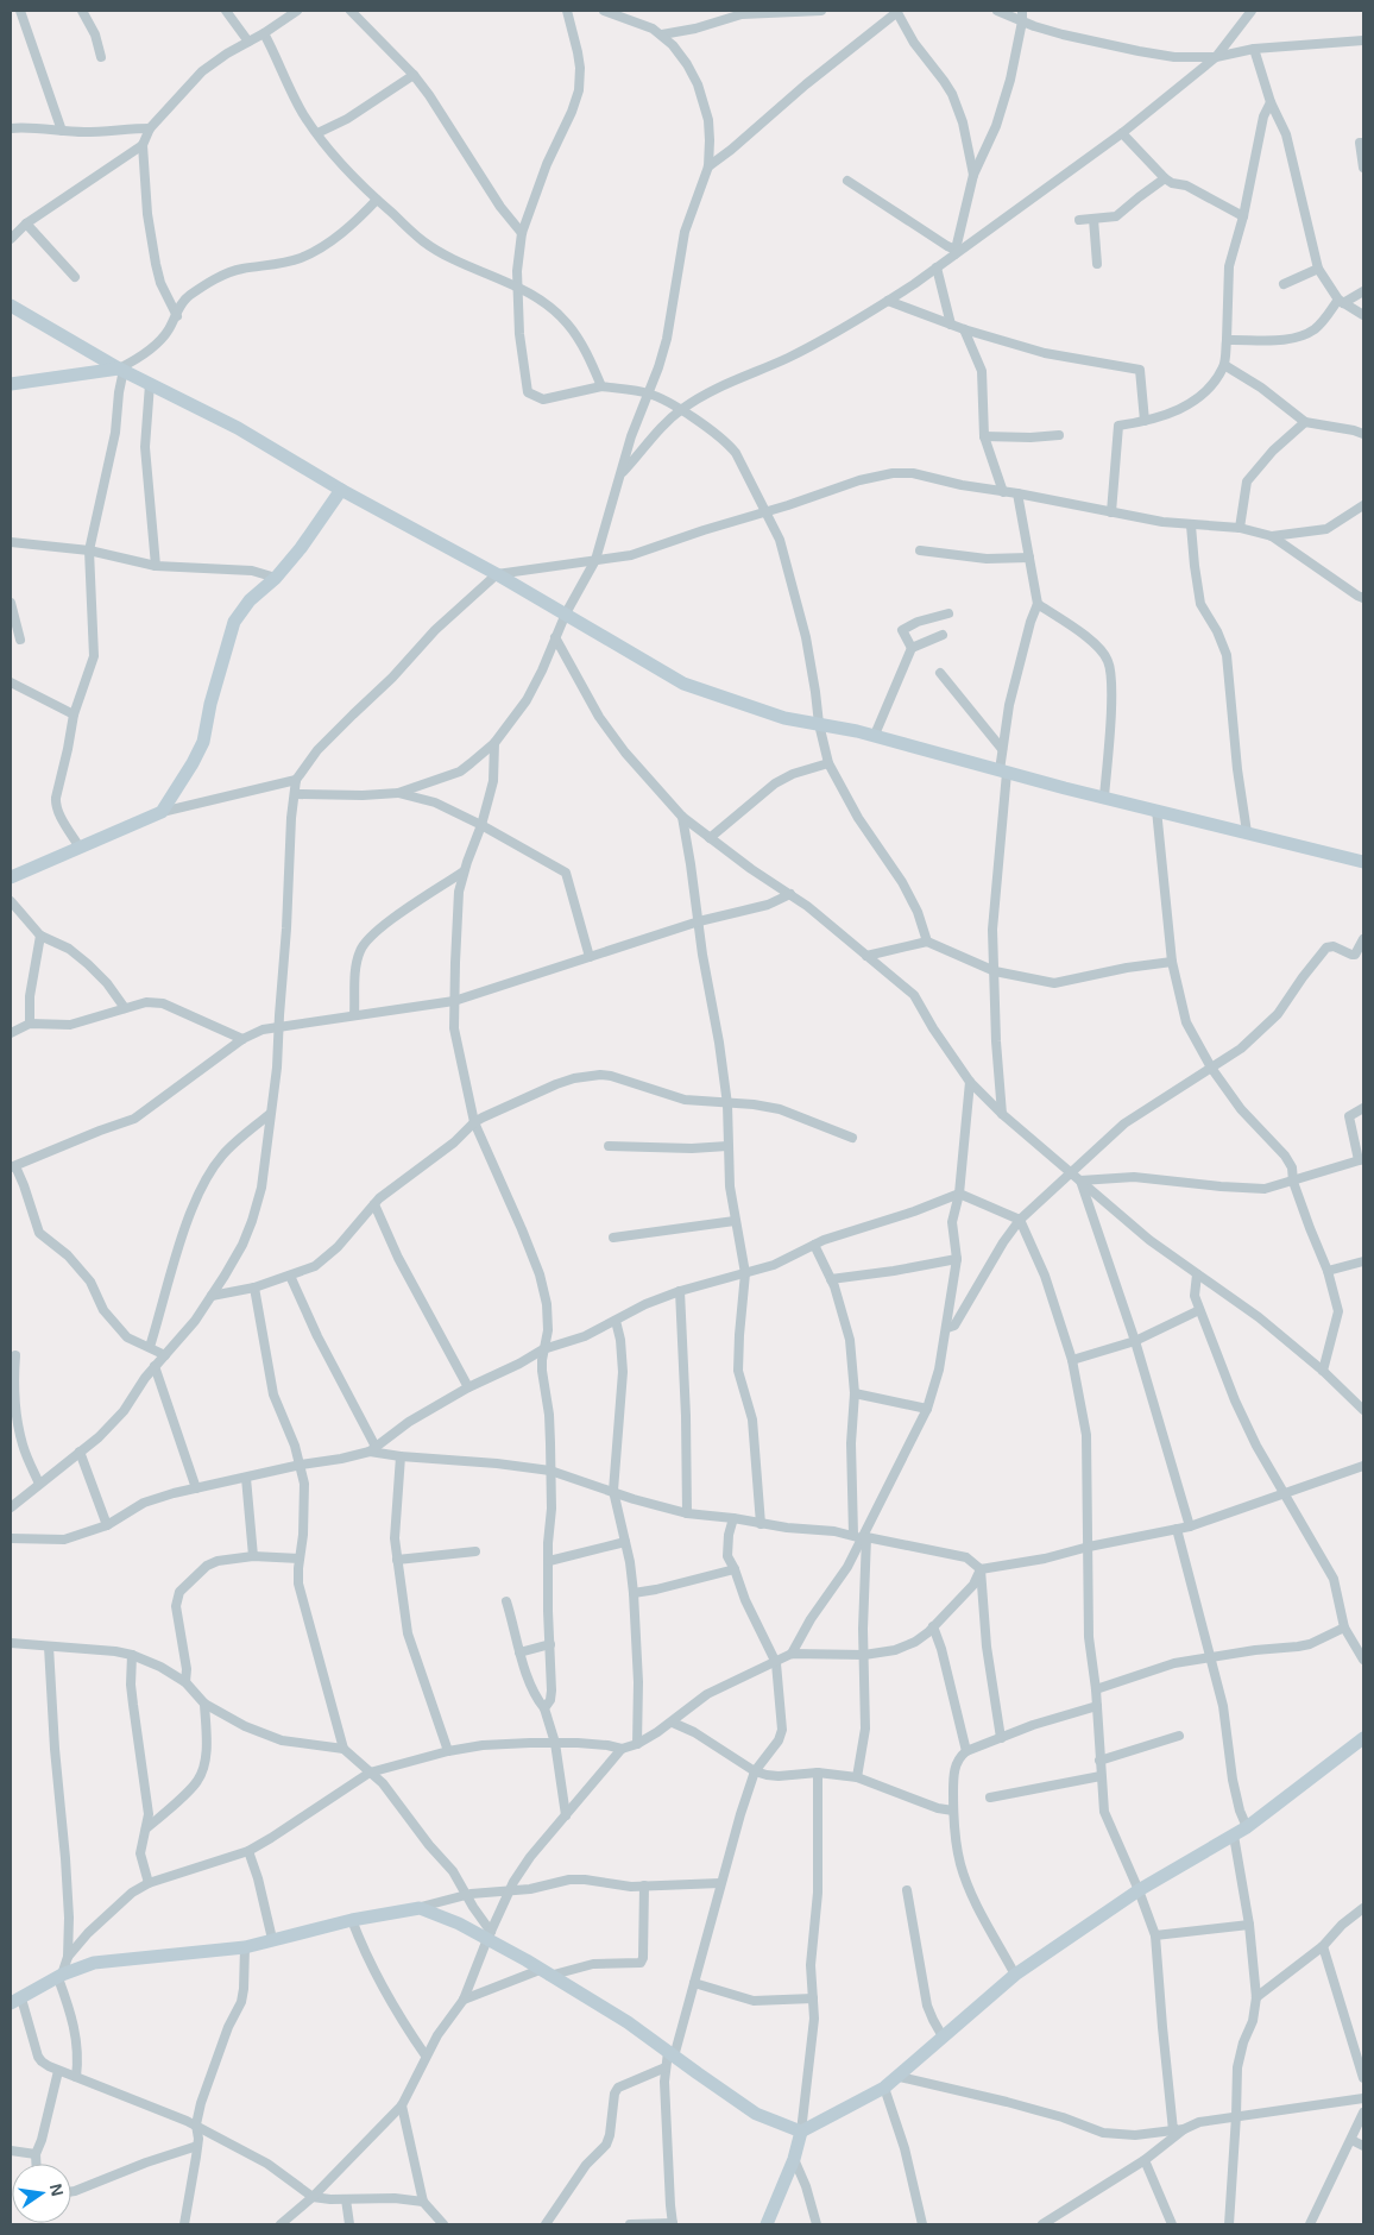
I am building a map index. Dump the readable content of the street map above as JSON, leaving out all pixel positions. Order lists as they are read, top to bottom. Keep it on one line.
{"north":"right"}
